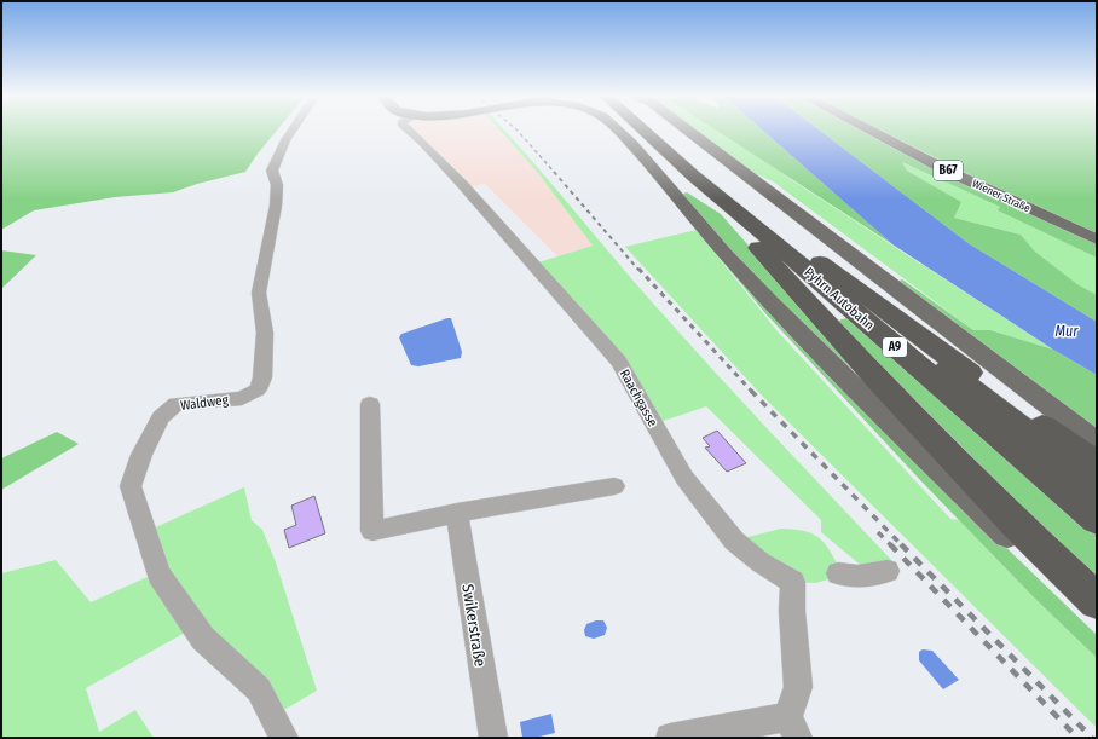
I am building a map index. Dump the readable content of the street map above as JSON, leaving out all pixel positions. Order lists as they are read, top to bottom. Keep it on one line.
{"streets":{"highway":["Pyhrn Autobahn","A9"],"main road":["B67","Wiener Straße"],"street":["Raachgasse","Waldweg","Swikerstraße"]},"water":["Mur"]}
